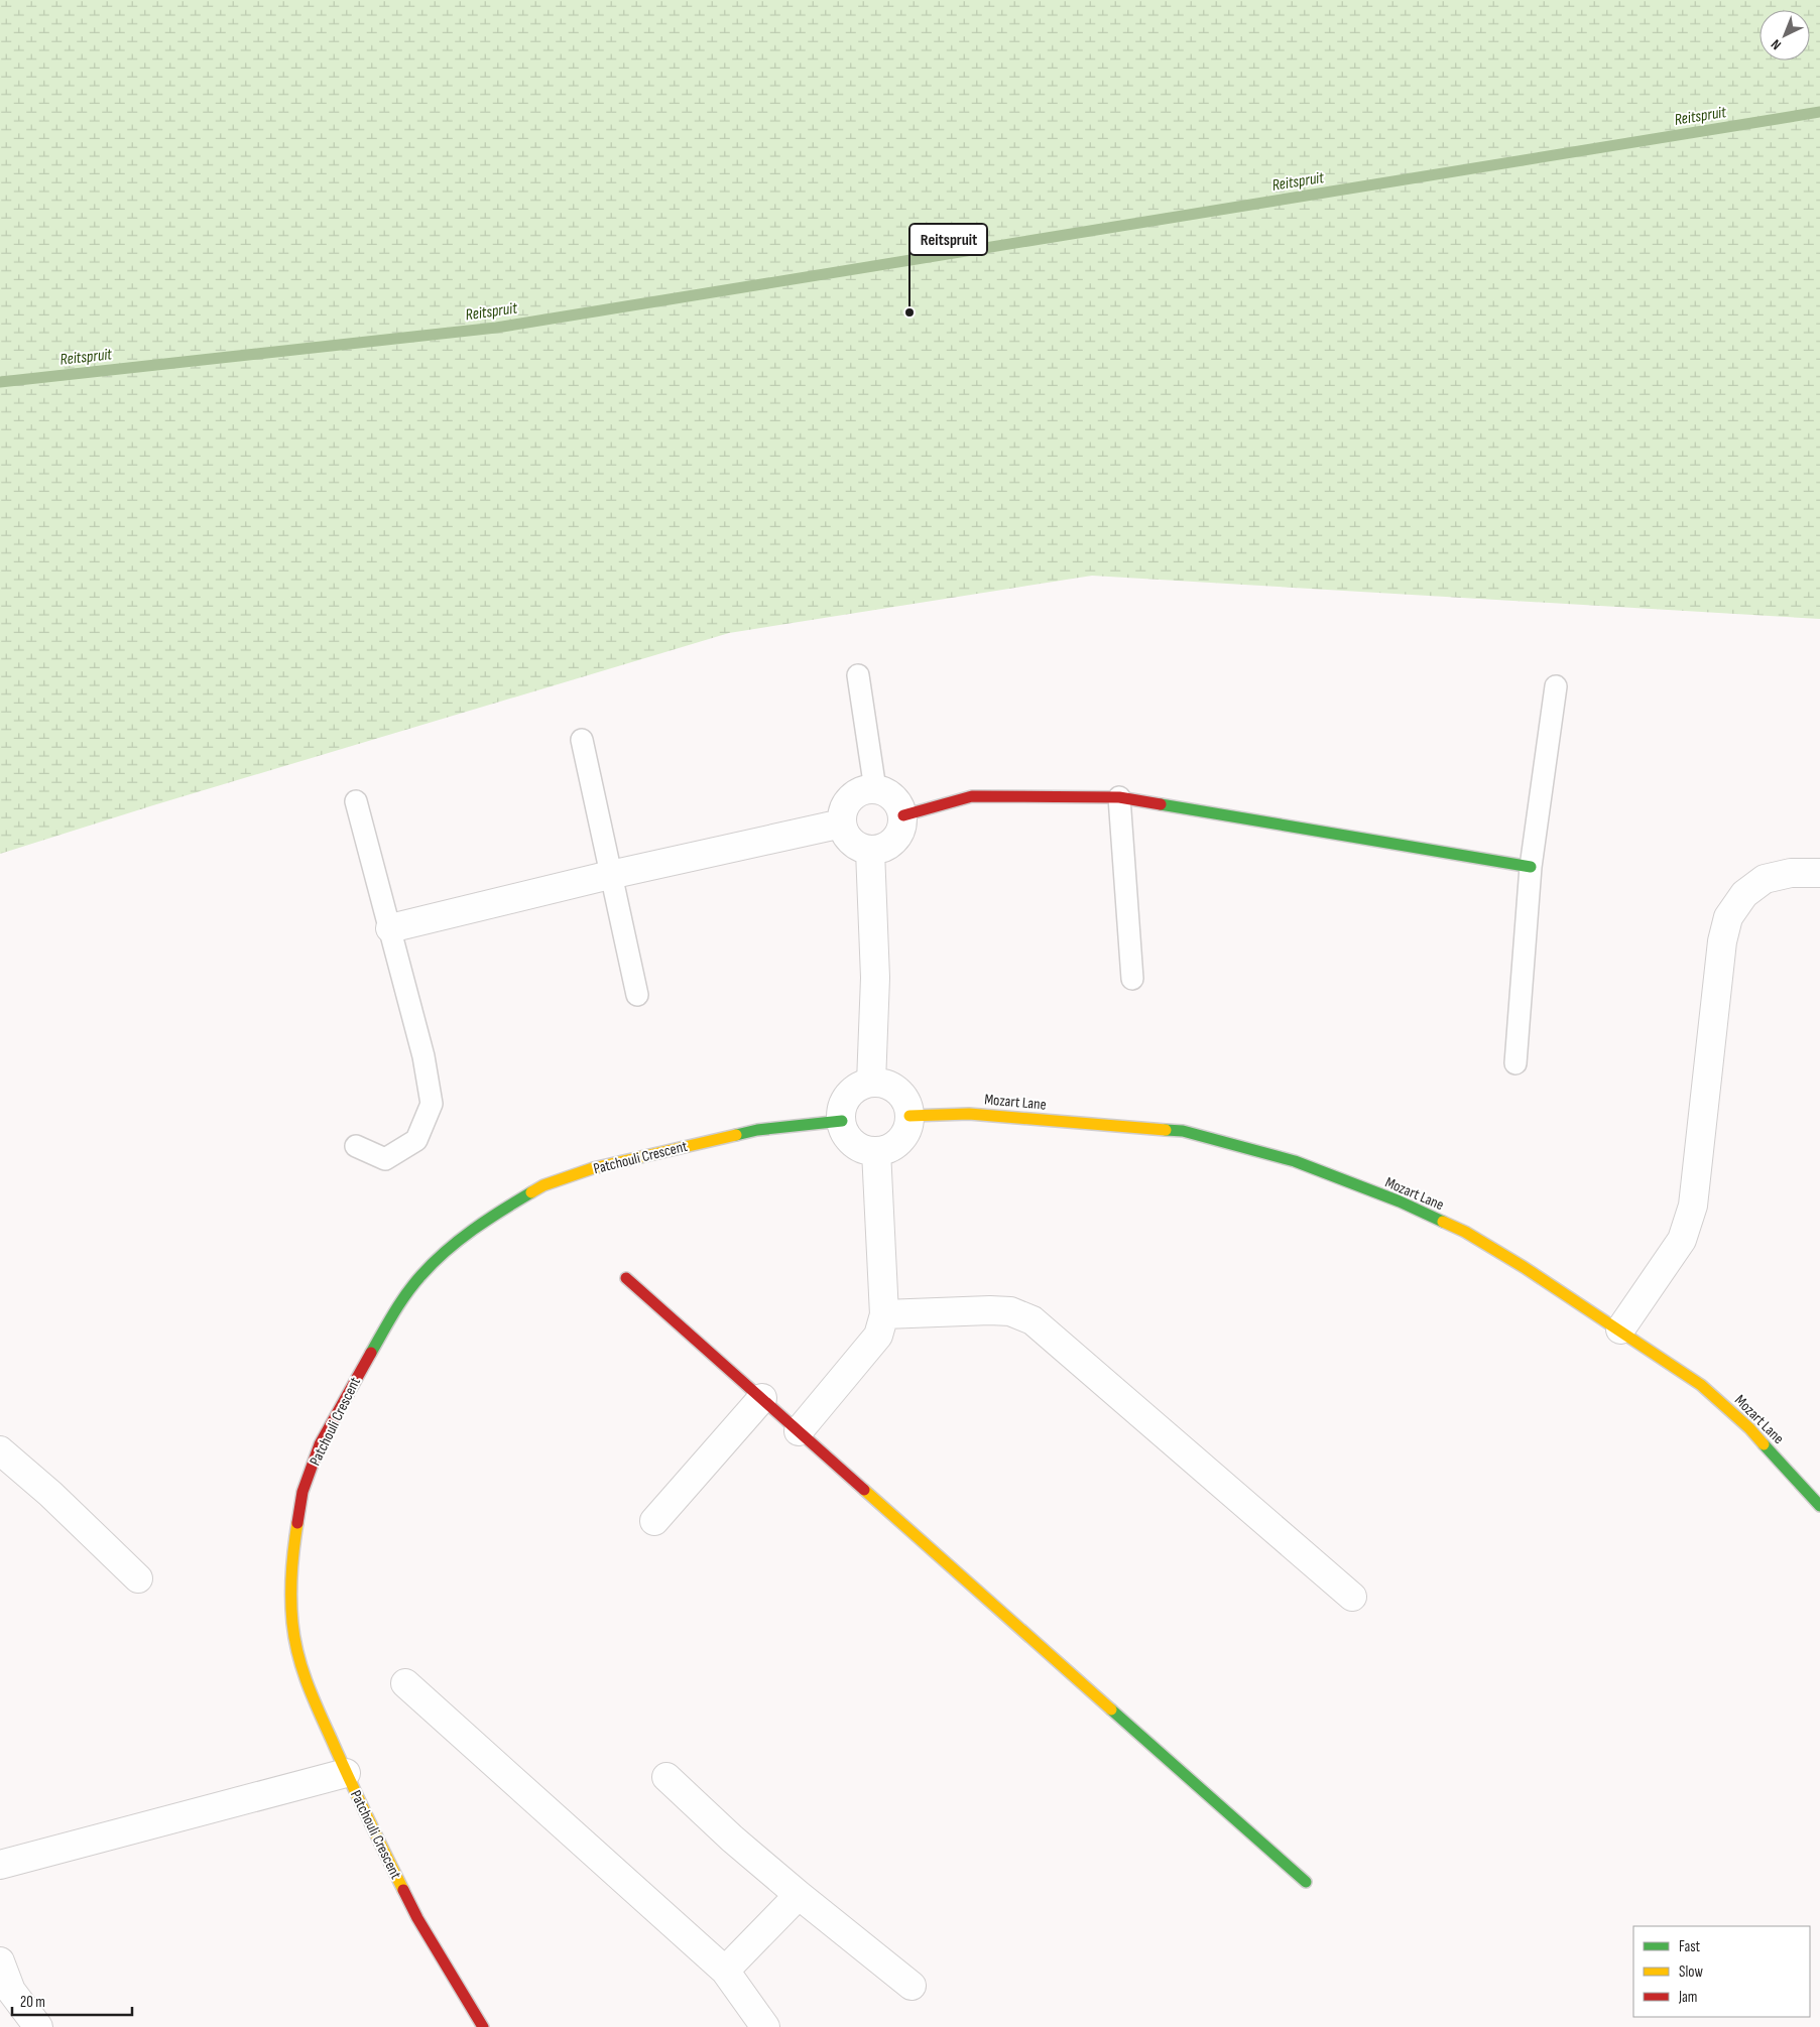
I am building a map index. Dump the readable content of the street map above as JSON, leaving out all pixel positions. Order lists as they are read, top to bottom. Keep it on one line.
{"streets":{"street":["Mozart Lane","Patchouli Crescent"]},"crossings":[["Mozart Lane","Patchouli Crescent"]],"water":["Reitspruit"],"places":["Reitspruit"],"legend":["Fast","Slow","Jam"],"scale_bar":"20 m","north":"bottom left"}
